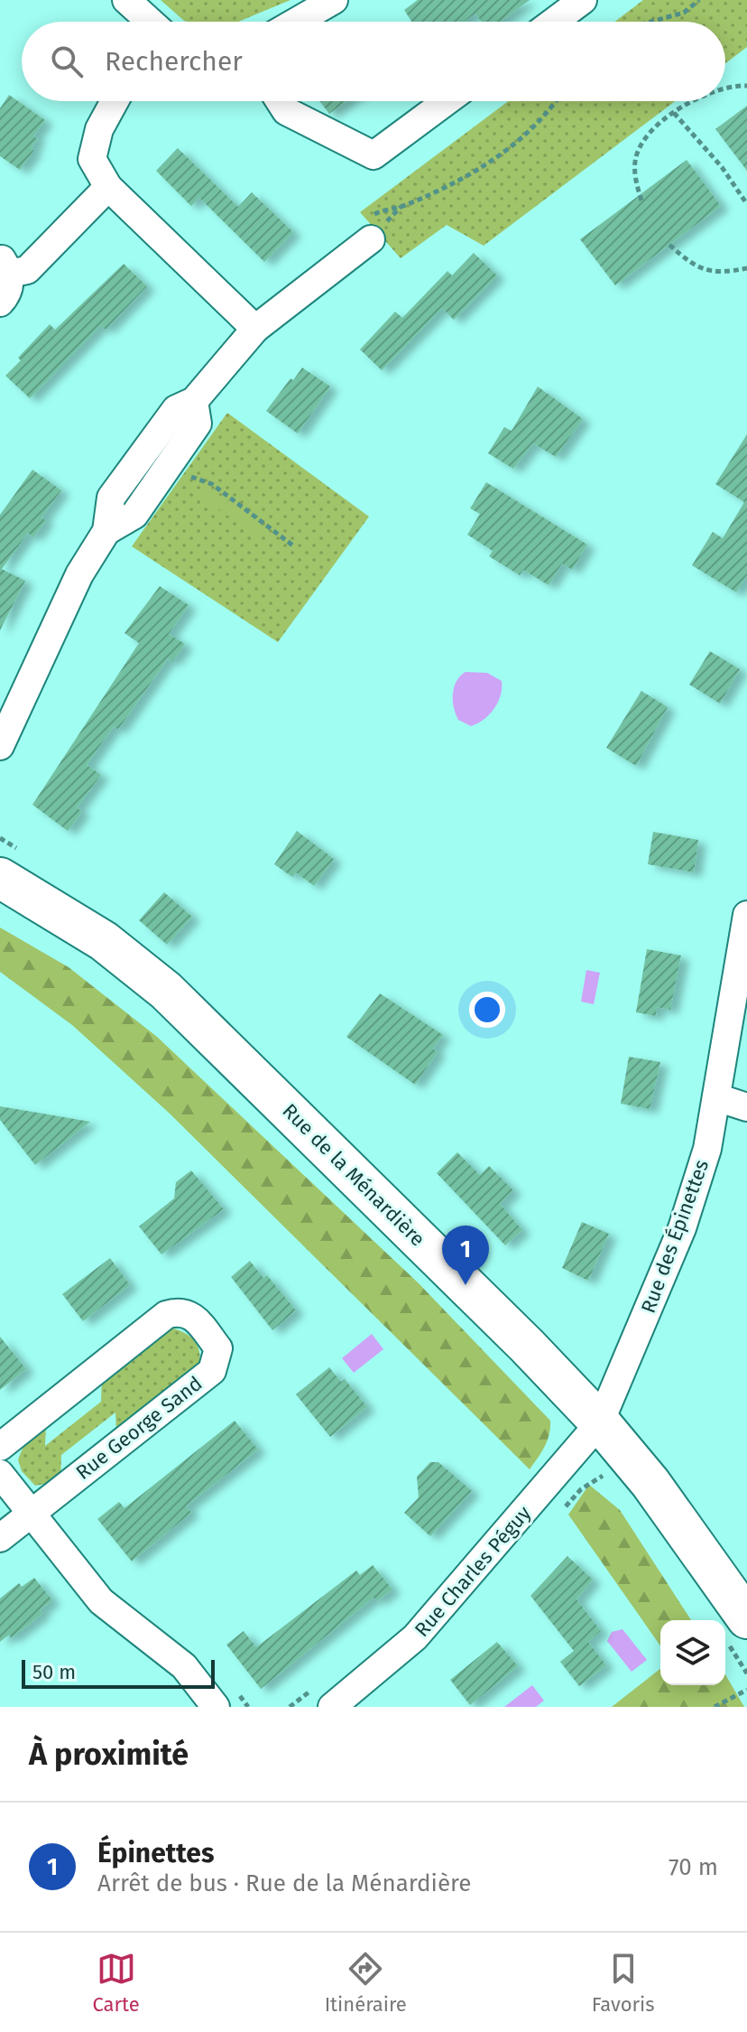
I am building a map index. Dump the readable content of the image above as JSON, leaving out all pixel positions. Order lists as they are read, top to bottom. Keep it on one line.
{"streets":{"main road":["Rue de la Ménardière"],"street":["Rue des Épinettes","Rue George Sand","Rue Charles Péguy"]},"crossings":[["Rue de la Ménardière","Rue des Épinettes"],["Rue de la Ménardière","Rue Charles Péguy"],["Rue des Épinettes","Rue Charles Péguy"]],"scale_bar":"50 m","page":{"search":"Rechercher","pins":"1","scale":"50 m","heading":"À proximité","list":[{"mark":"1","name":"Épinettes","note":"Arrêt de bus · Rue de la Ménardière","value":"70 m"}],"nav":["Carte","Itinéraire","Favoris"]}}
